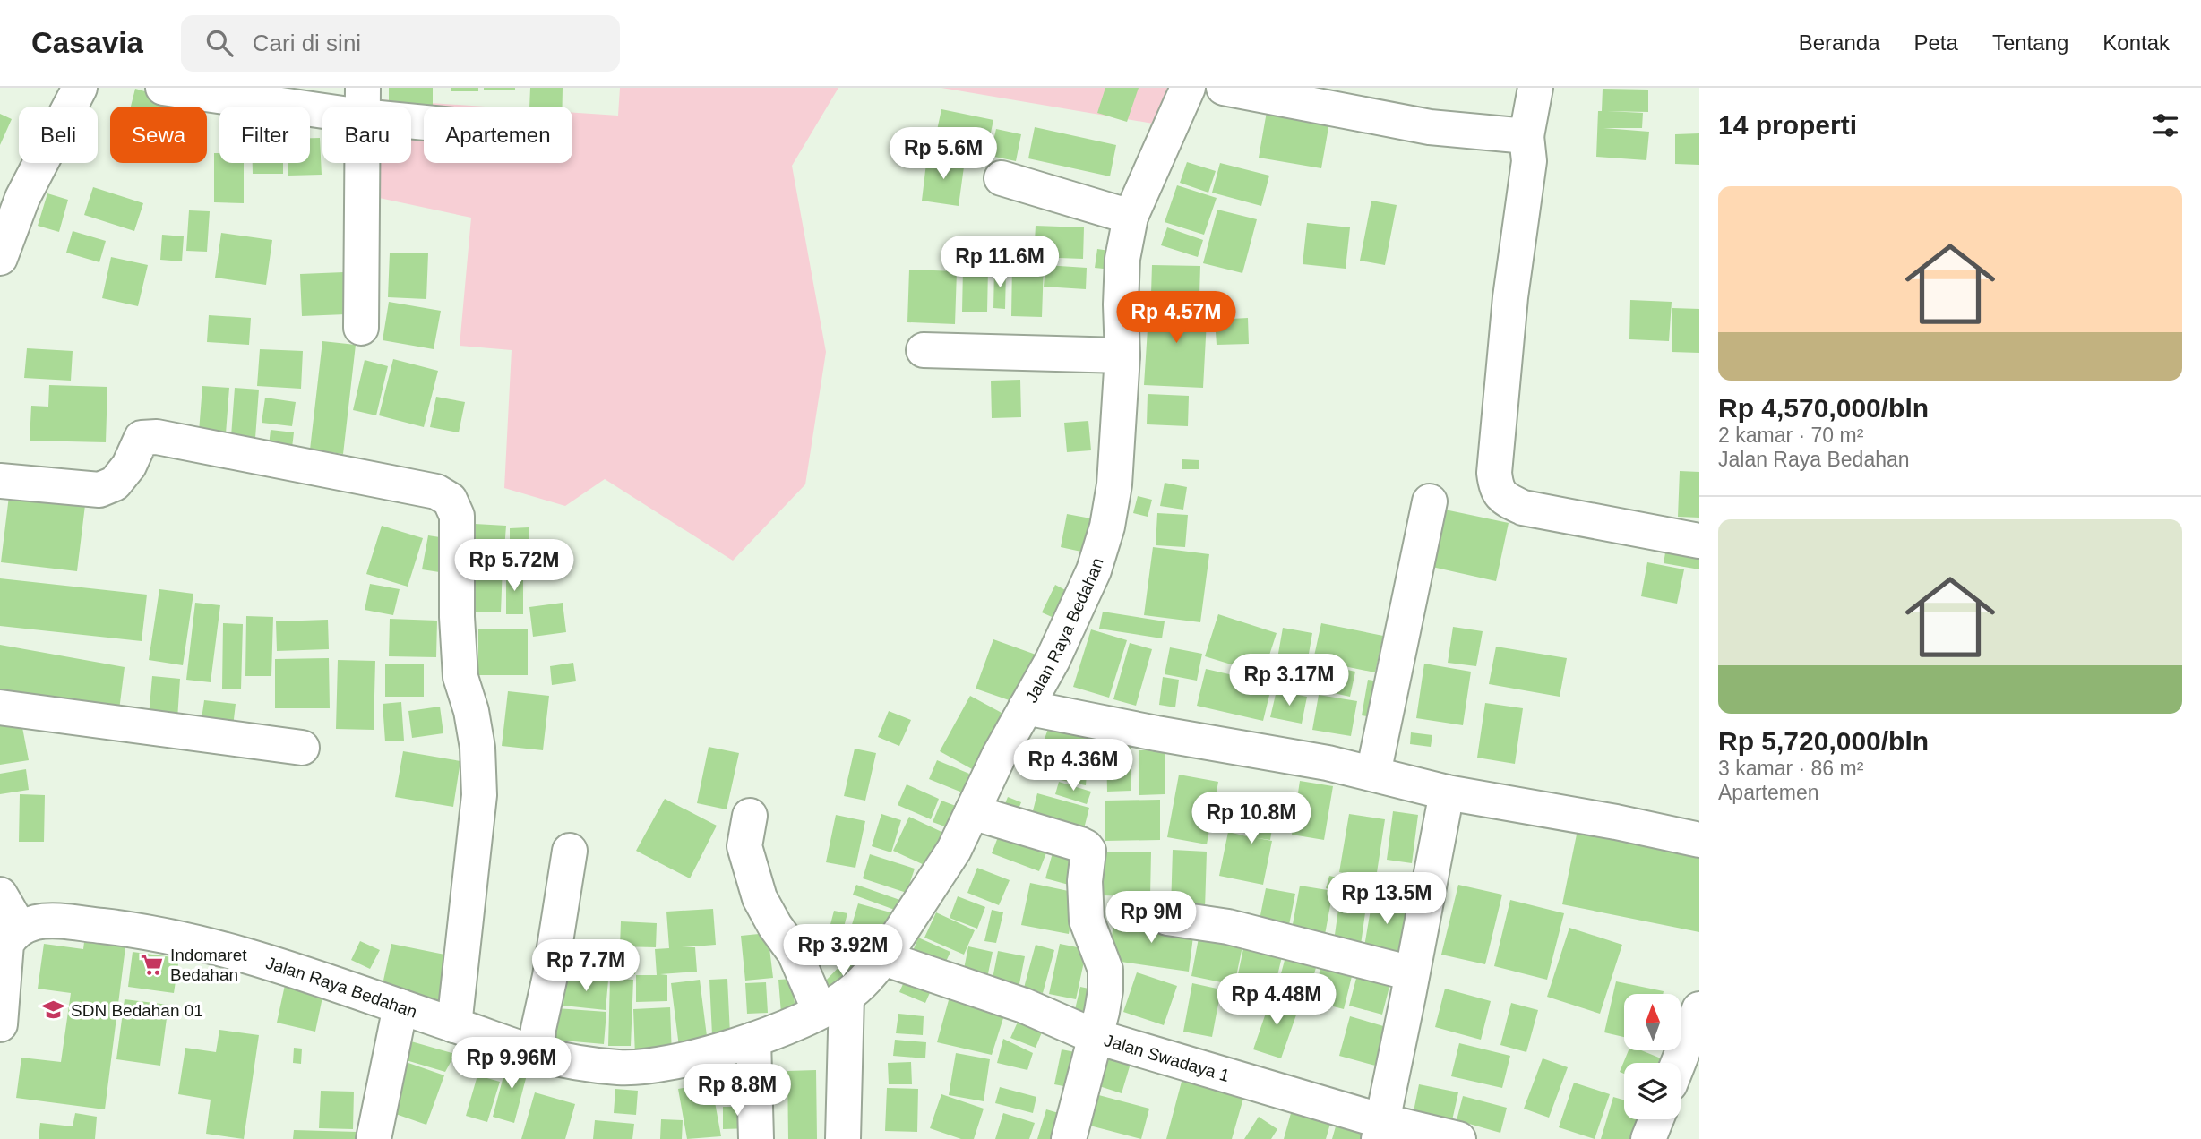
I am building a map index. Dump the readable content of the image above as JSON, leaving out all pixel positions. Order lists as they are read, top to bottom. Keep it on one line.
{"streets":{"street":["Jalan Raya Bedahan","Jalan Swadaya 1"]},"crossings":[["Jalan Raya Bedahan","Jalan Swadaya 1"]],"places":{"supermarket":["Indomaret Bedahan"],"school or university":["SDN Bedahan 01"]},"north":"top","page":{"header":"Casavia","search":"Cari di sini","nav":["Beranda","Peta","Tentang","Kontak"],"heading":"14 properti","chip":["Beli","Sewa","Filter","Baru","Apartemen"],"price":["Rp 5.6M","Rp 11.6M","Rp 4.57M","Rp 5.72M","Rp 3.17M","Rp 4.36M","Rp 10.8M","Rp 13.5M","Rp 9M","Rp 3.92M","Rp 7.7M","Rp 4.48M","Rp 9.96M","Rp 8.8M"],"list":[{"name":"Rp 4,570,000/bln","note":"2 kamar · 70 m² · Jalan Raya Bedahan"},{"name":"Rp 5,720,000/bln","note":"3 kamar · 86 m² · Apartemen"}]}}
